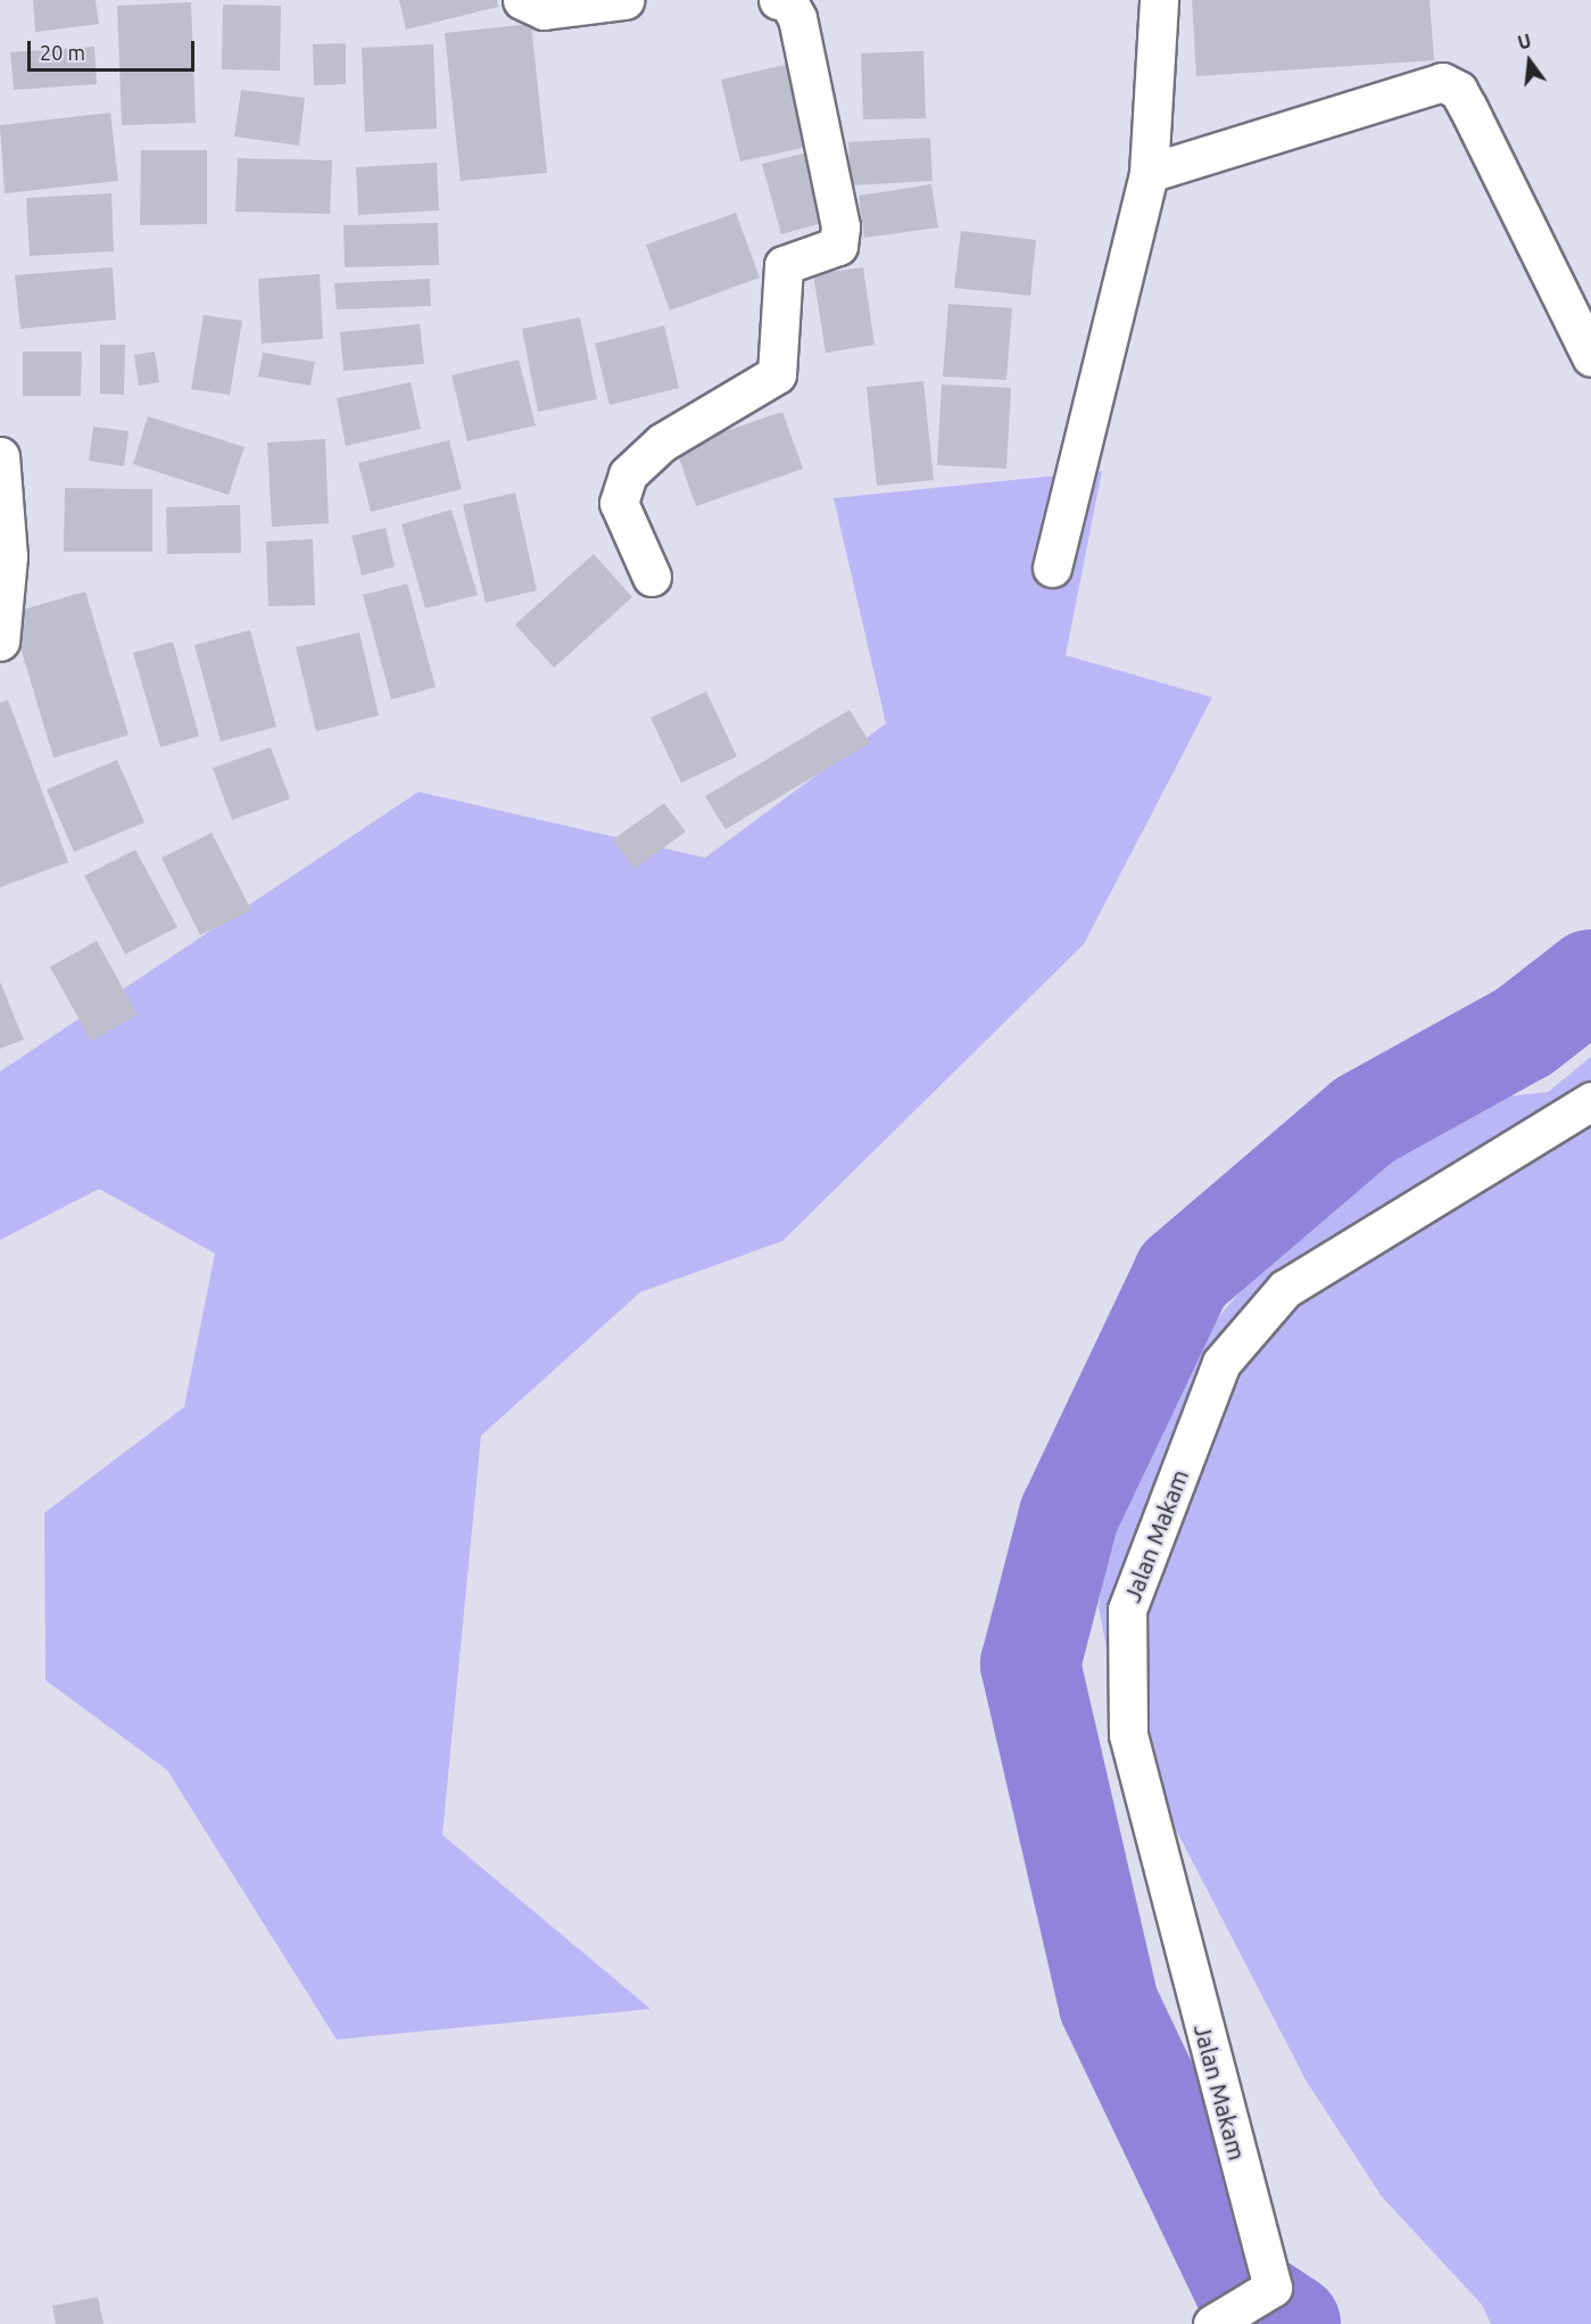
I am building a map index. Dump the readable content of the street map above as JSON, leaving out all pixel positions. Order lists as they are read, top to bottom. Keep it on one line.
{"streets":{"street":["Jalan Makam"]},"scale_bar":"20 m","north":"top"}
